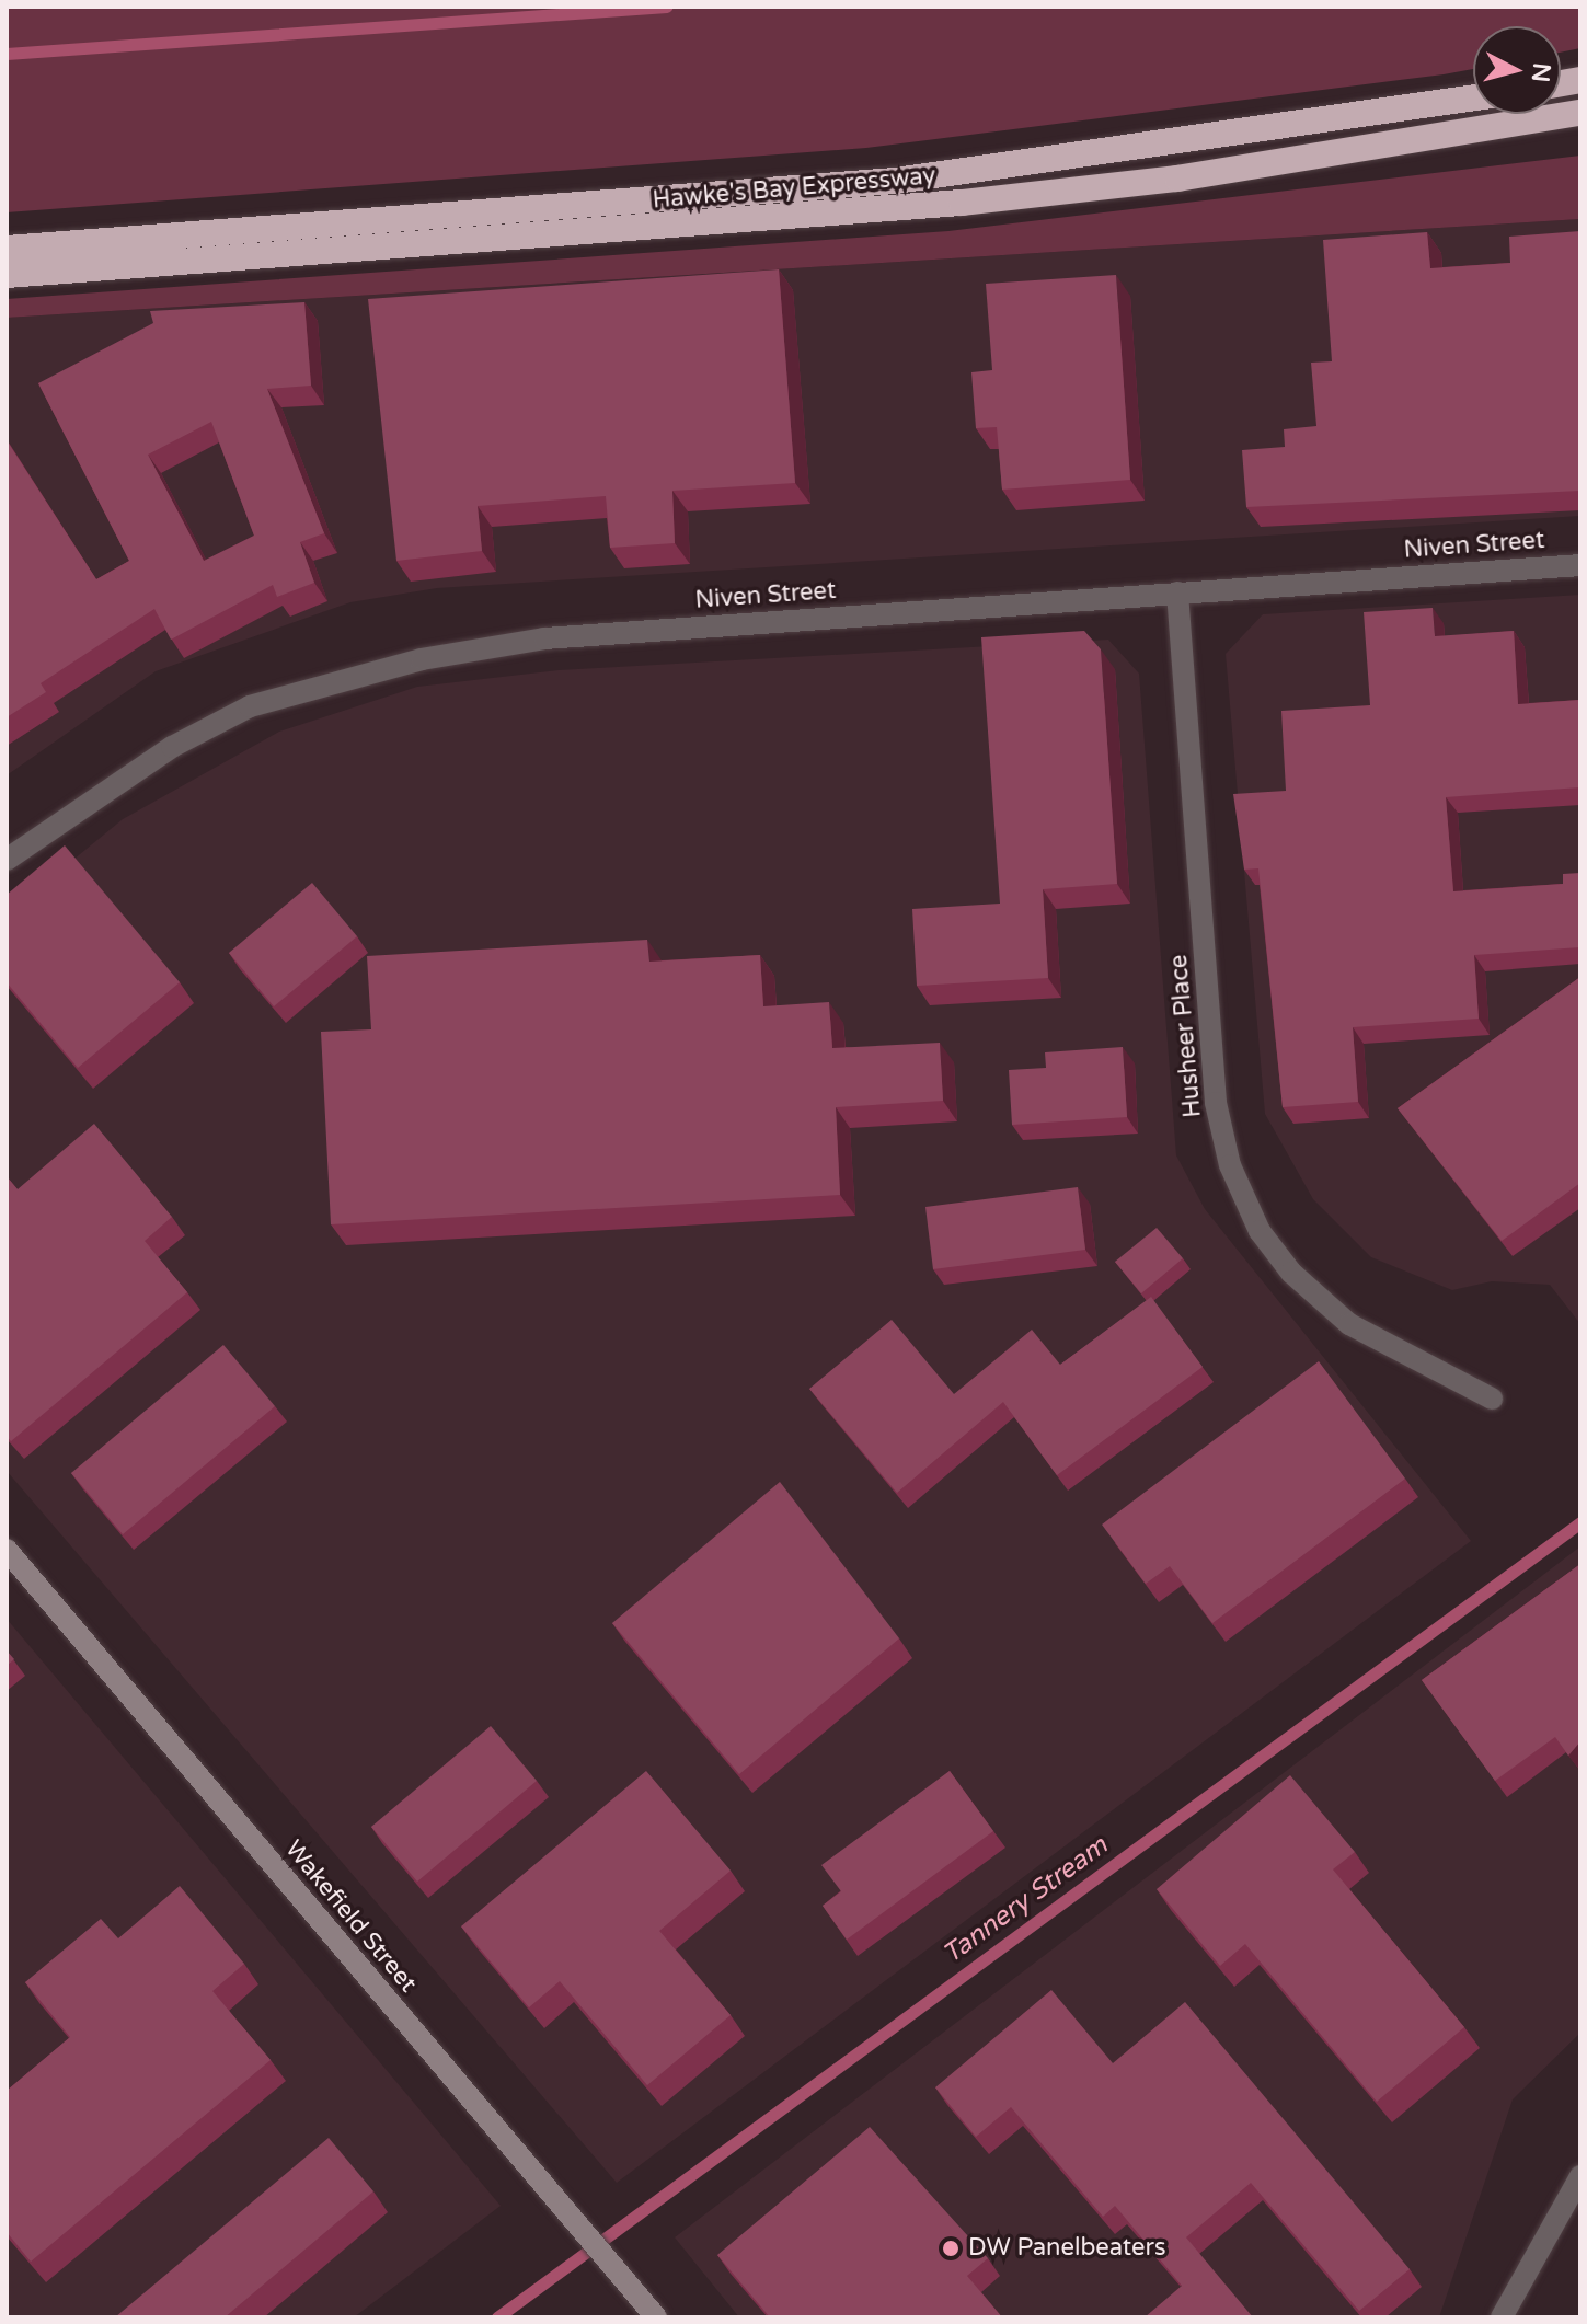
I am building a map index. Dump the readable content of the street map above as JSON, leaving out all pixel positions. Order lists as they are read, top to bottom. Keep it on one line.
{"streets":{"highway":["Hawke's Bay Expressway"],"street":["Niven Street","Husheer Place","Wakefield Street"]},"crossings":[["Niven Street","Husheer Place"]],"water":["Tannery Stream"],"places":["DW Panelbeaters"],"north":"right"}
